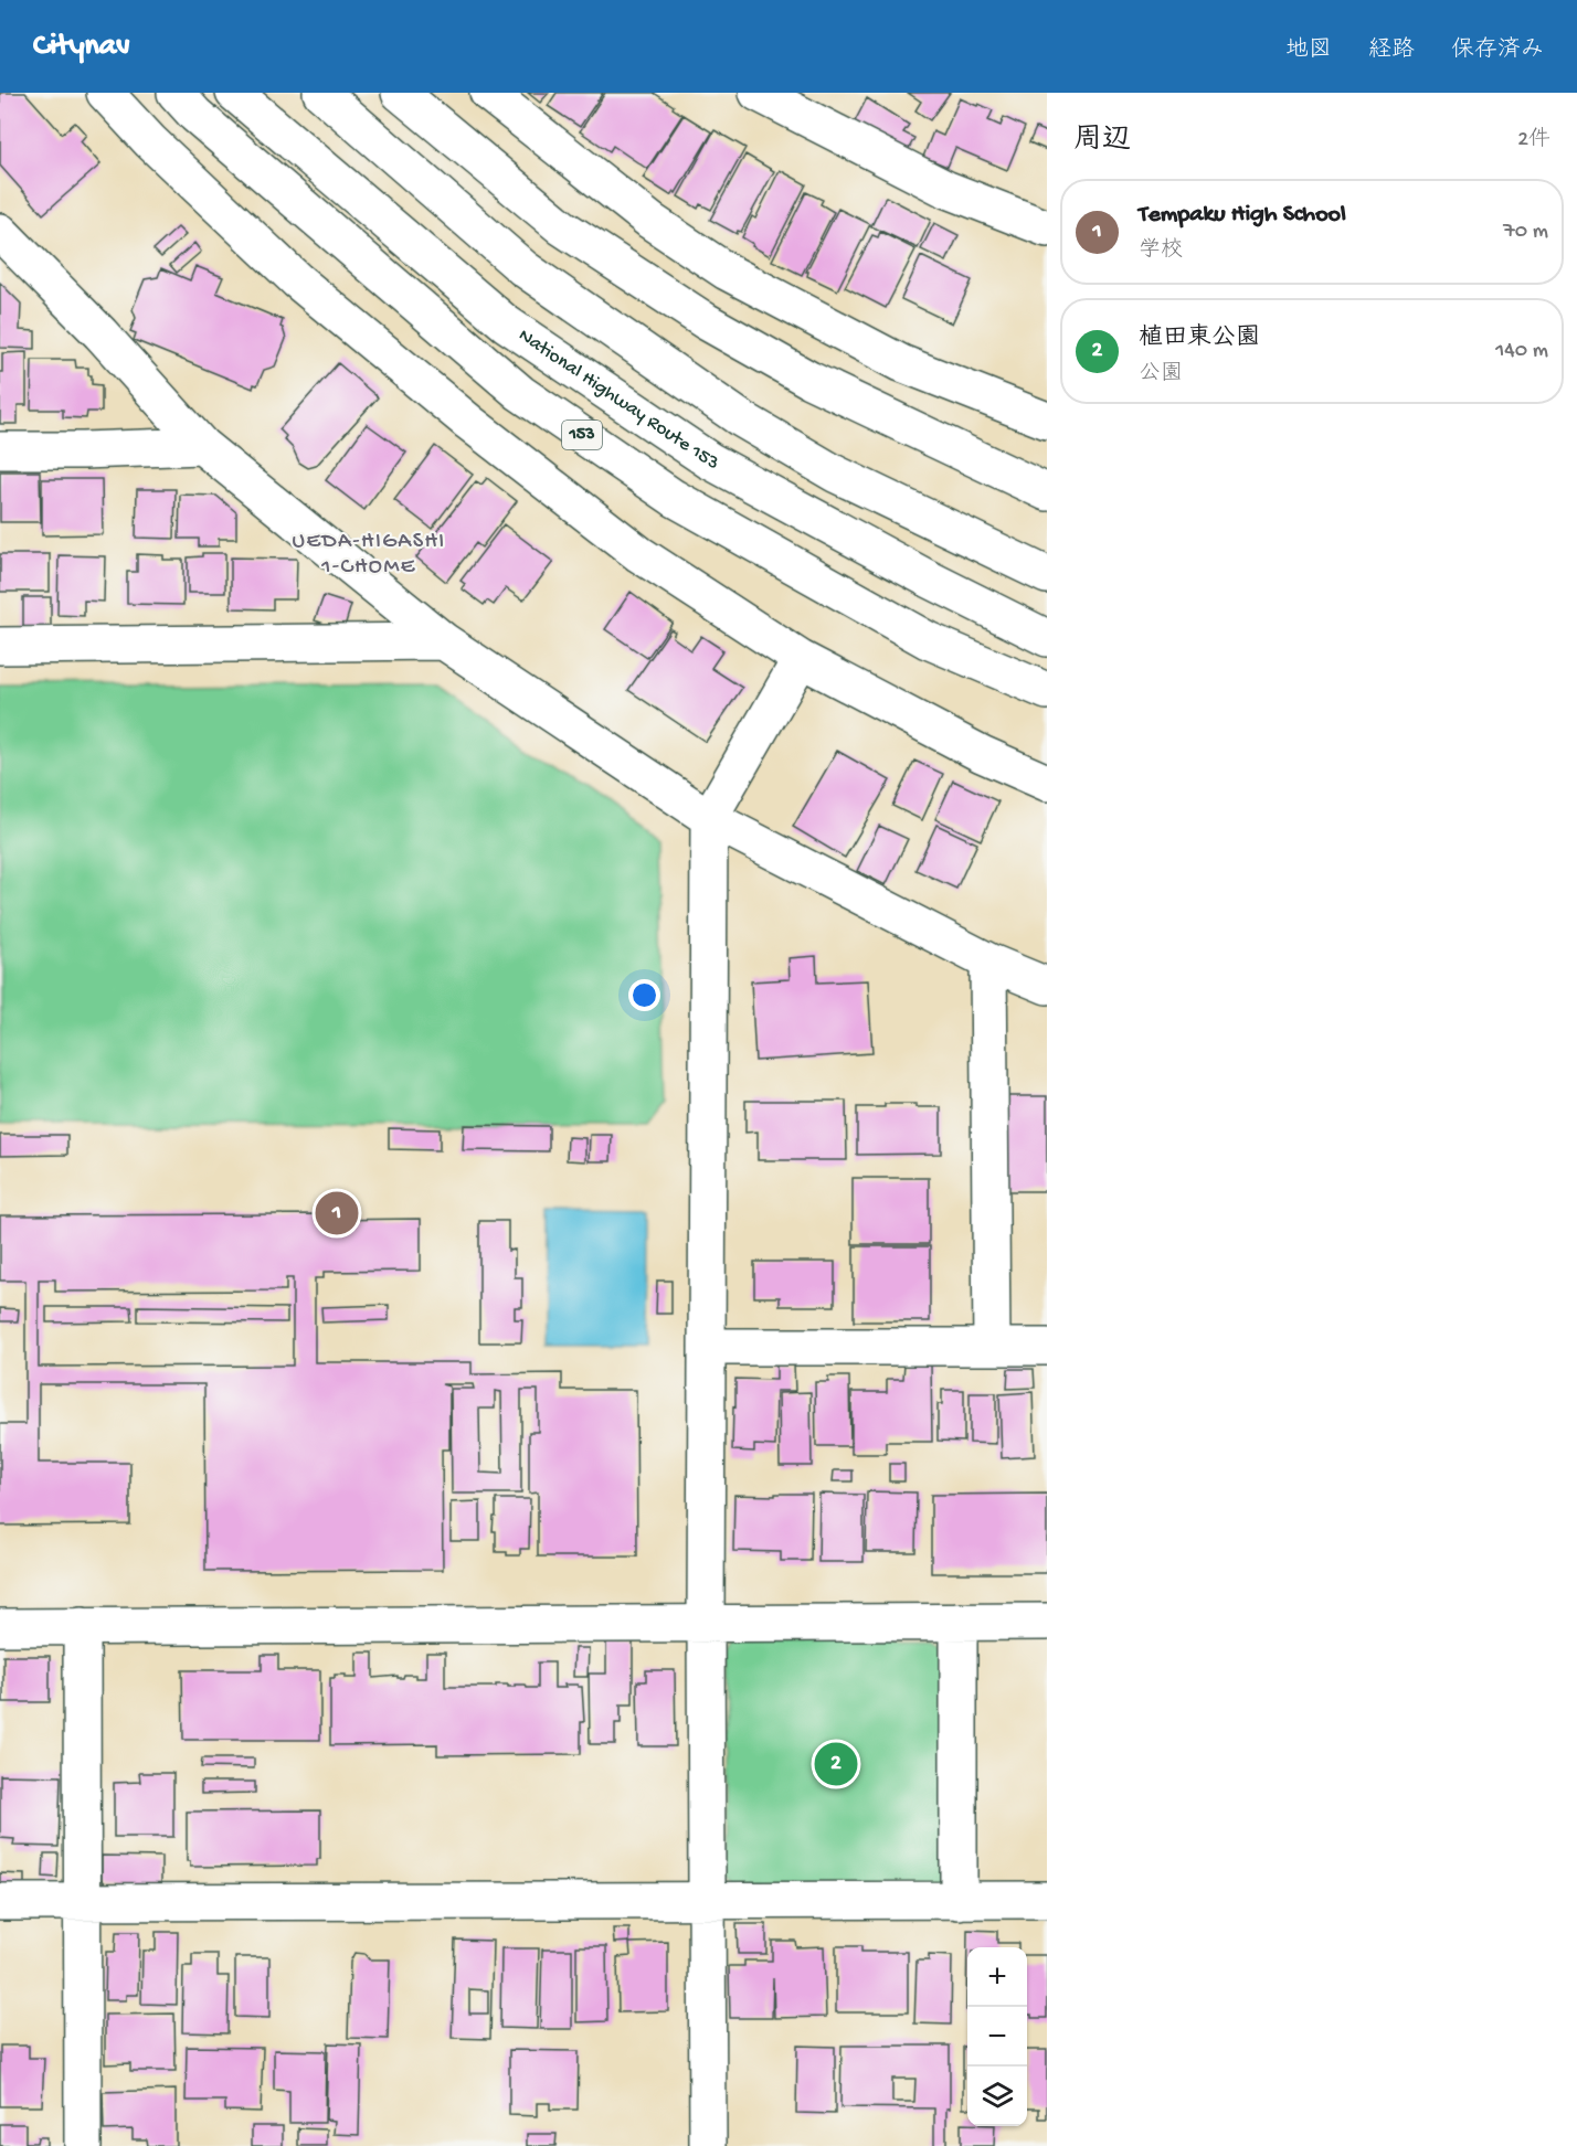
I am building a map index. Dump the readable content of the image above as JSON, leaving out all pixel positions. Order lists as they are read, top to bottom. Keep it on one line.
{"streets":{"main road":["National Highway Route 153","153"]},"districts":["UEDA-HIGASHI 1-CHOME"],"page":{"header":"Citynav","nav":["地図","経路","保存済み"],"heading":["周辺","2件"],"list":[{"mark":"1","name":"Tempaku High School","note":"学校","value":"70 m"},{"mark":"2","name":"植田東公園","note":"公園","value":"140 m"}],"pins":["1","2"],"map_buttons":["+","−"]}}
